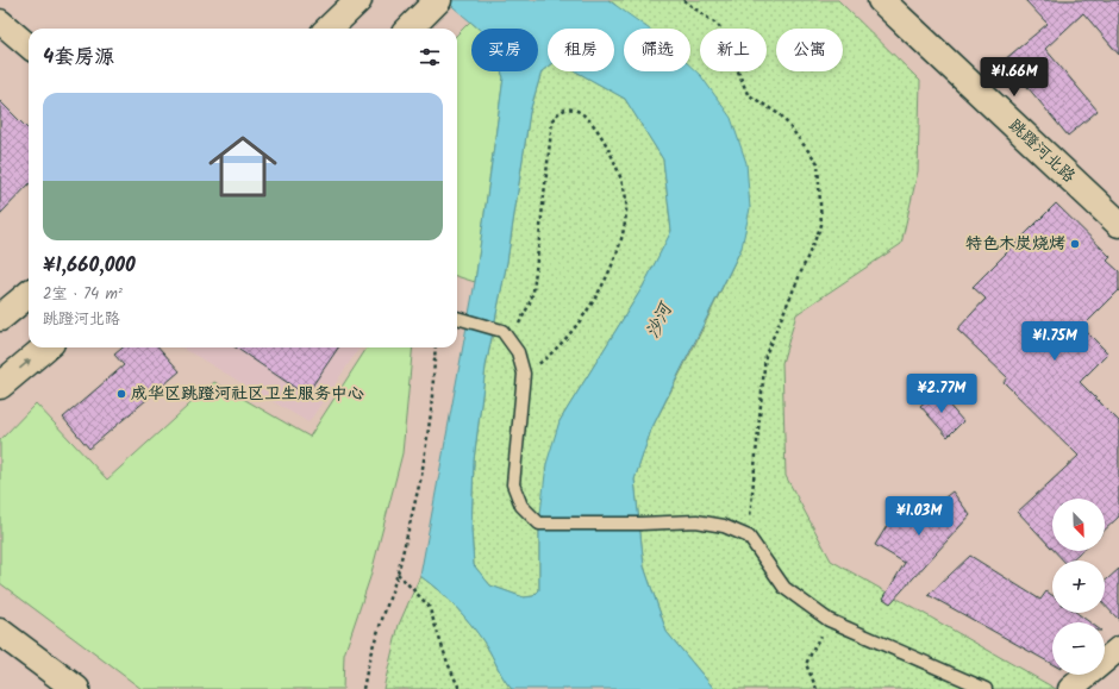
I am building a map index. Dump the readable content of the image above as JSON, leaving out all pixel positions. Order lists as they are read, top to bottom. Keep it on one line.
{"streets":{"street":["跳蹬河北路"]},"water":["沙河"],"places":["特色木炭烧烤","成华区跳蹬河社区卫生服务中心"],"north":"bottom right","page":{"chip":["买房","租房","筛选","新上","公寓"],"heading":"4套房源","price":["¥1.66M","¥1.75M","¥2.77M","¥1.03M"],"list":[{"name":"¥1,660,000","note":"2室 · 74 m² · 跳蹬河北路"}],"map_buttons":["+","−"]}}
